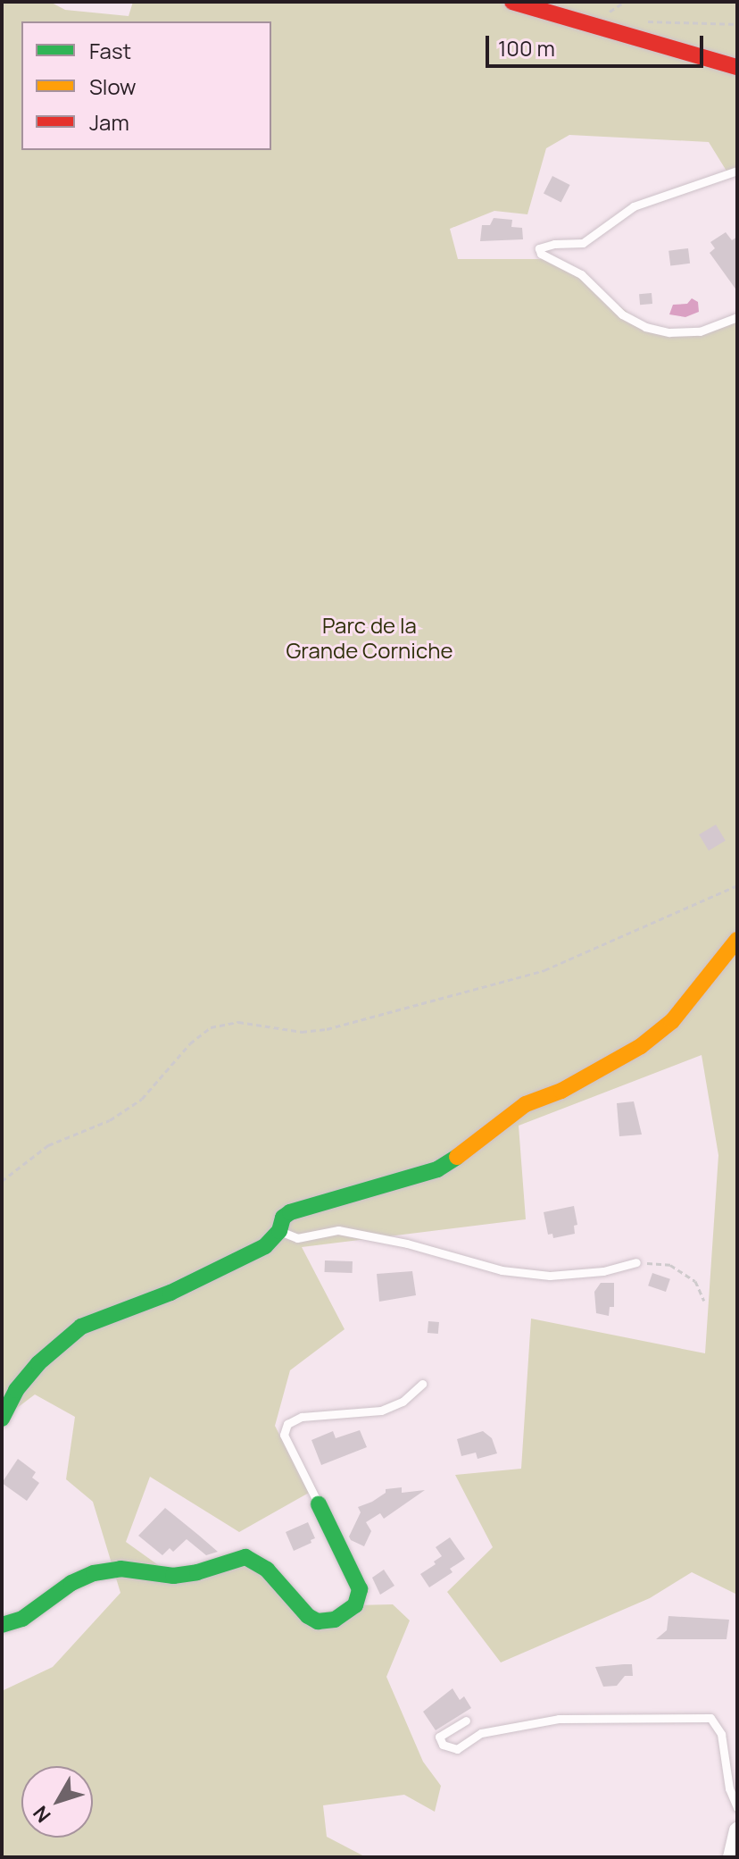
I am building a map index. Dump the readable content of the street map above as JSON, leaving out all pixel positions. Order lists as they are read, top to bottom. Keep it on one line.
{"parks":["Parc de la Grande Corniche"],"legend":["Fast","Slow","Jam"],"scale_bar":"100 m","north":"bottom left"}
